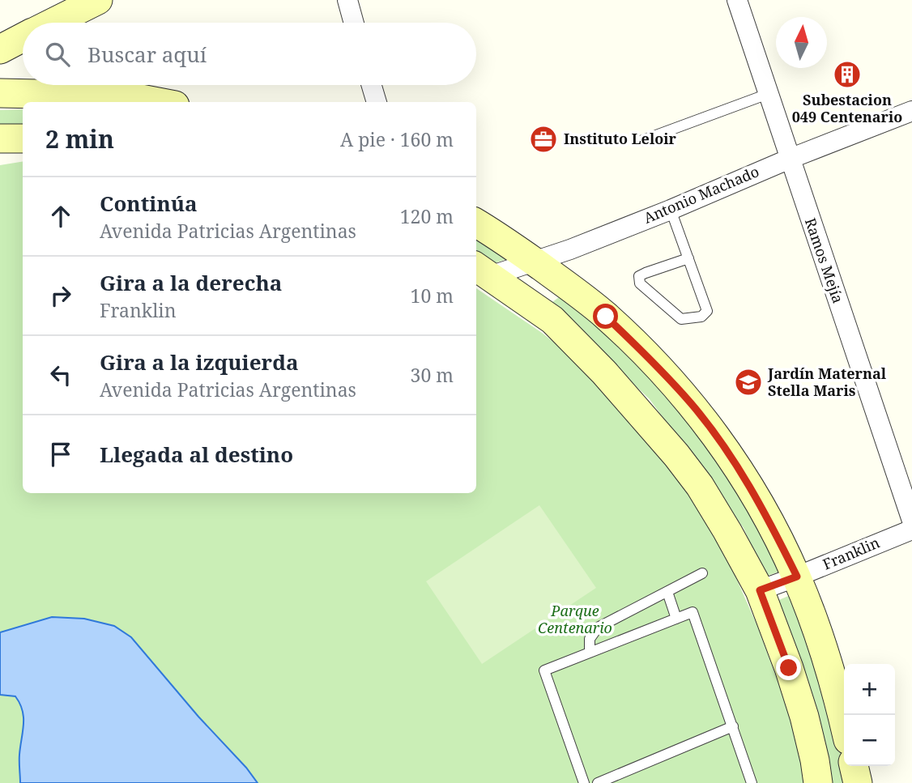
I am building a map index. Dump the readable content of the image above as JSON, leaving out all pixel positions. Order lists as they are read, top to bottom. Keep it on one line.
{"streets":{"street":["Antonio Machado","Ramos Mejía","Franklin"]},"crossings":[["Antonio Machado","Ramos Mejía"]],"parks":["Parque Centenario"],"places":{"building":["Subestacion 049 Centenario"],"office":["Instituto Leloir"],"school or university":["Jardín Maternal Stella Maris"]},"north":"top","page":{"search":"Buscar aquí","heading":["2 min","A pie · 160 m"],"list":[["Continúa","Avenida Patricias Argentinas","120 m"],["Gira a la derecha","Franklin","10 m"],["Gira a la izquierda","Avenida Patricias Argentinas","30 m"],"Llegada al destino"],"map_buttons":["+","−"]}}
